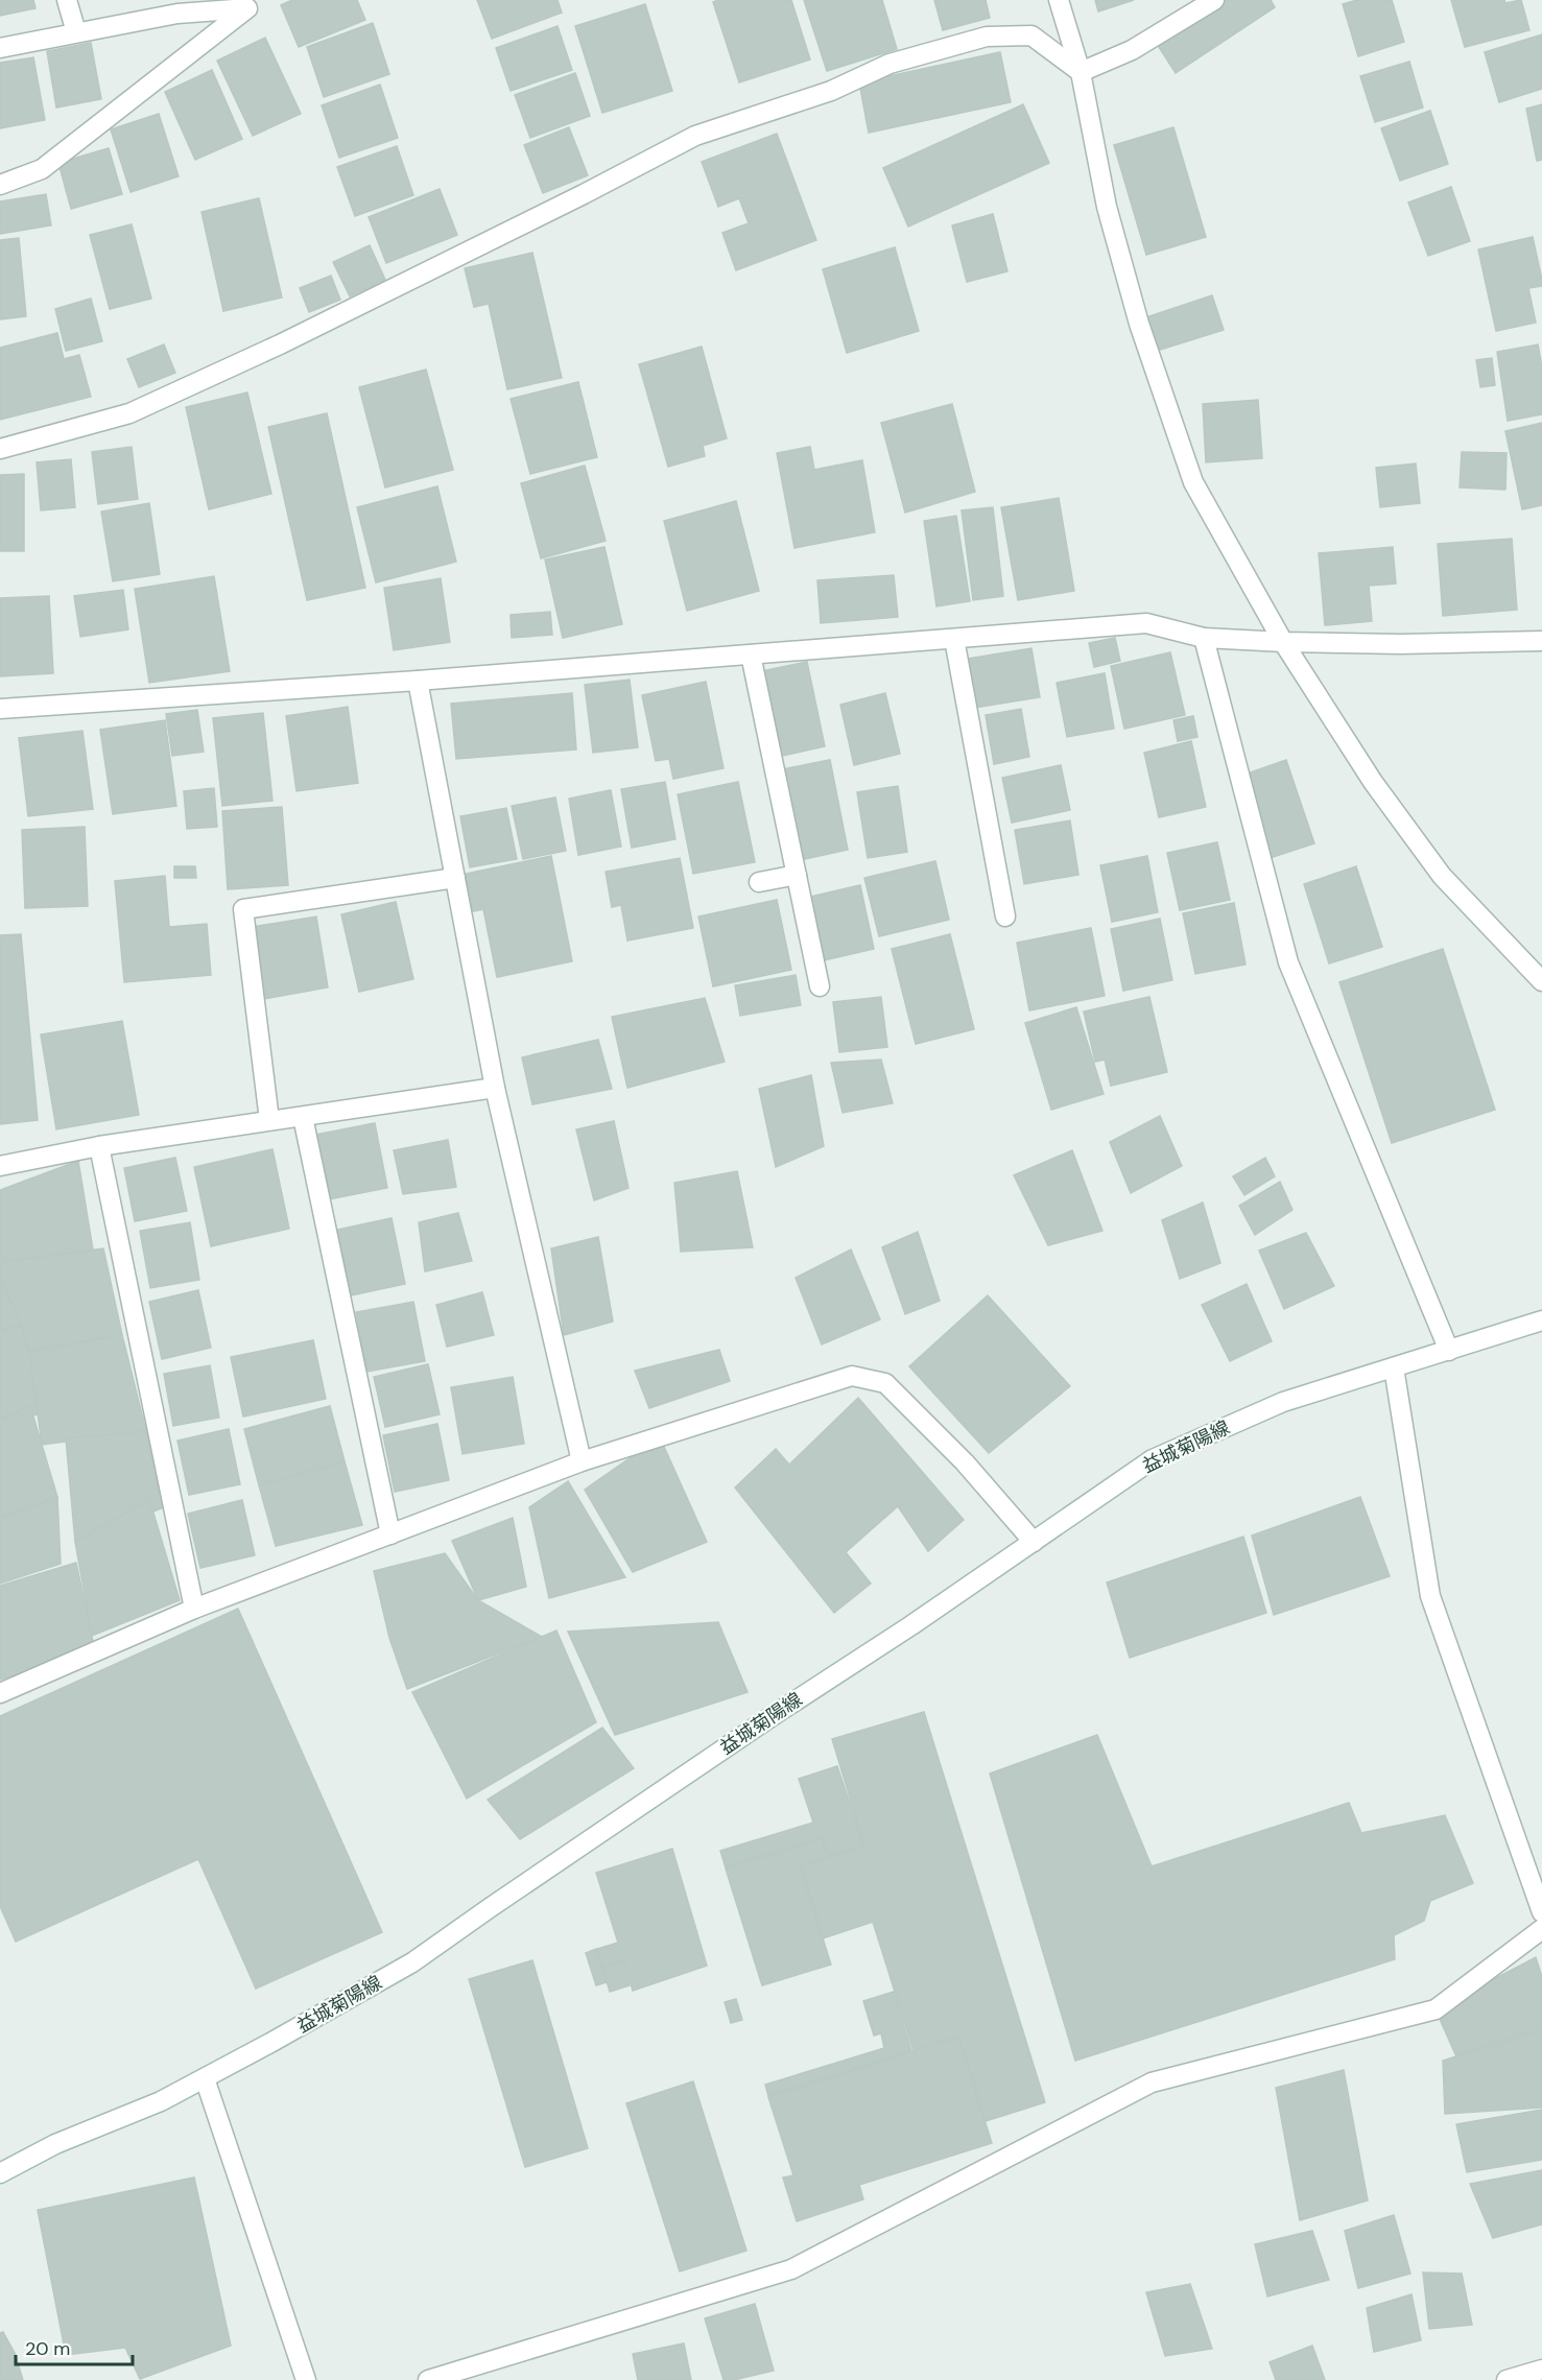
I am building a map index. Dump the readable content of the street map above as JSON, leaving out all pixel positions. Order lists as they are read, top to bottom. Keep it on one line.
{"streets":{"street":["益城菊陽線"]},"scale_bar":"20 m"}
